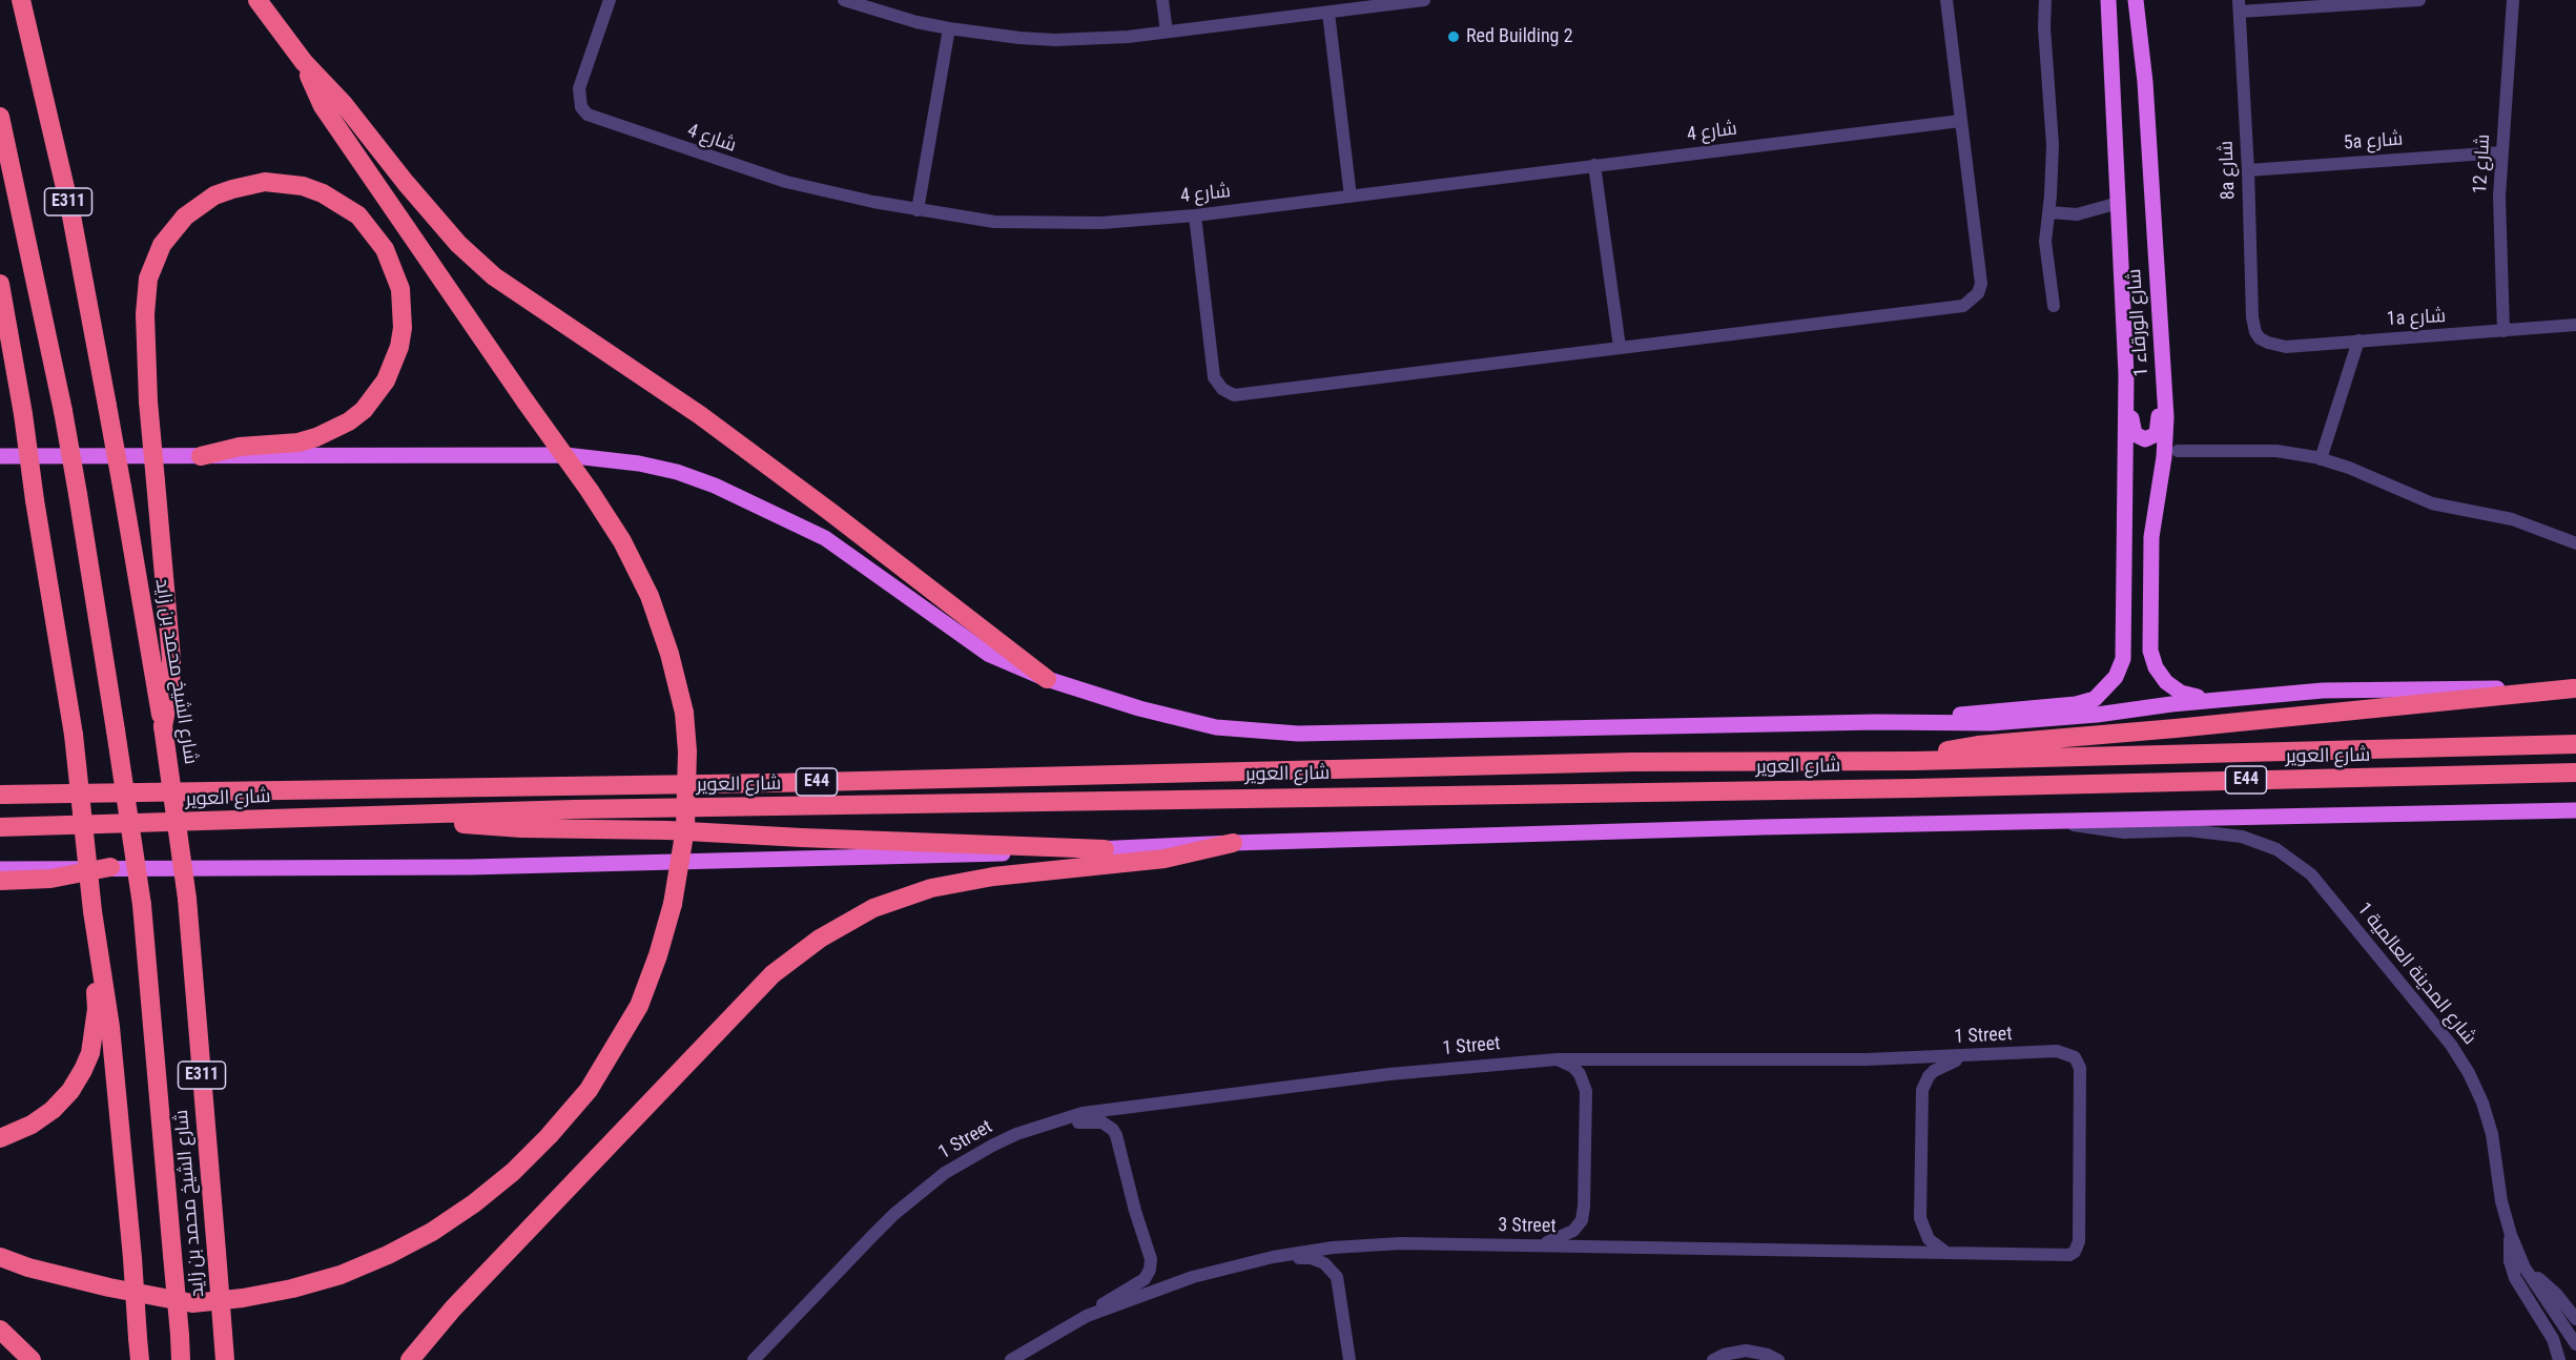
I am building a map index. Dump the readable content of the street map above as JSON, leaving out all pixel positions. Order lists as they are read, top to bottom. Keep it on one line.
{"streets":{"highway":["E311","شارع الشيخ محمد بن زايد","شارع العوير","E44"],"main road":["شارع الورقاء 1"],"street":["شارع 4","5a شارع","شارع 12","8a شارع","1a شارع","شارع المدينة العالمية 1","1 Street","3 Street"]},"crossings":[["5a شارع","شارع 12"],["5a شارع","8a شارع"],["شارع 12","1a شارع"],["8a شارع","1a شارع"],["1 Street","3 Street"]],"places":["Red Building 2"]}
